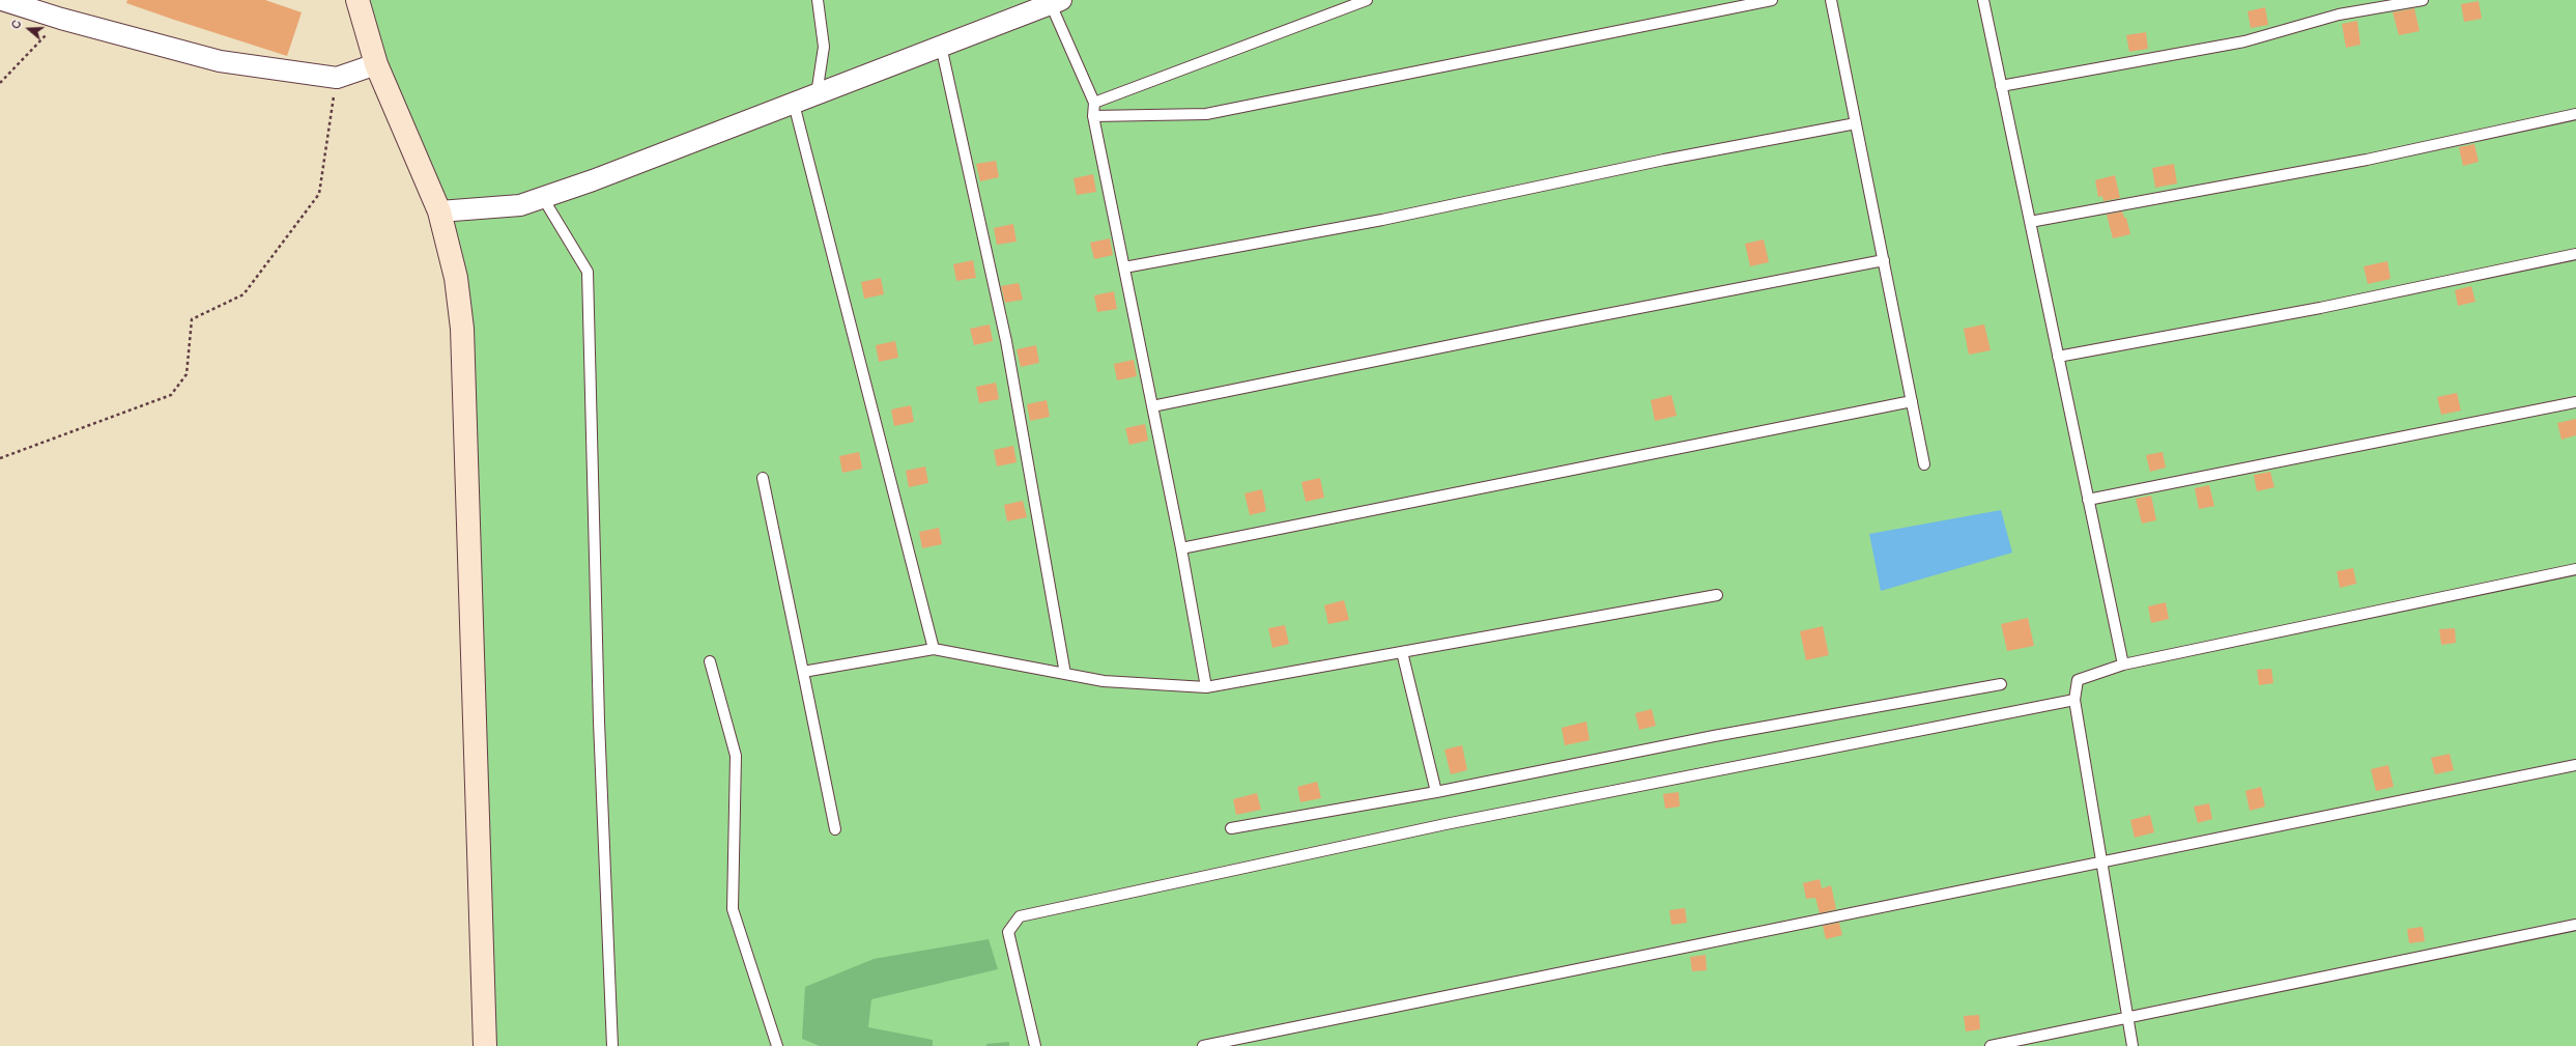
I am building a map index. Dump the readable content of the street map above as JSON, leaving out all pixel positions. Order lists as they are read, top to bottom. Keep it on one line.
{"north":"left"}
